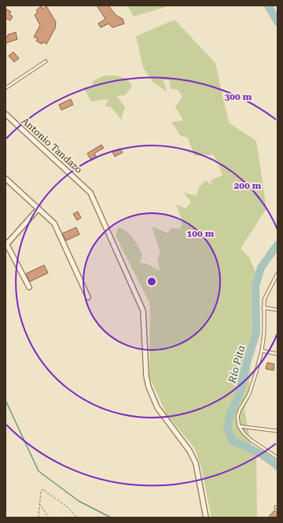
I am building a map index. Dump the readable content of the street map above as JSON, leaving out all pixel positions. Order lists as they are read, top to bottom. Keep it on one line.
{"streets":{"street":["Antonio Tandazo"]},"water":["Río Pita"],"rings":["300 m","200 m","100 m"]}
